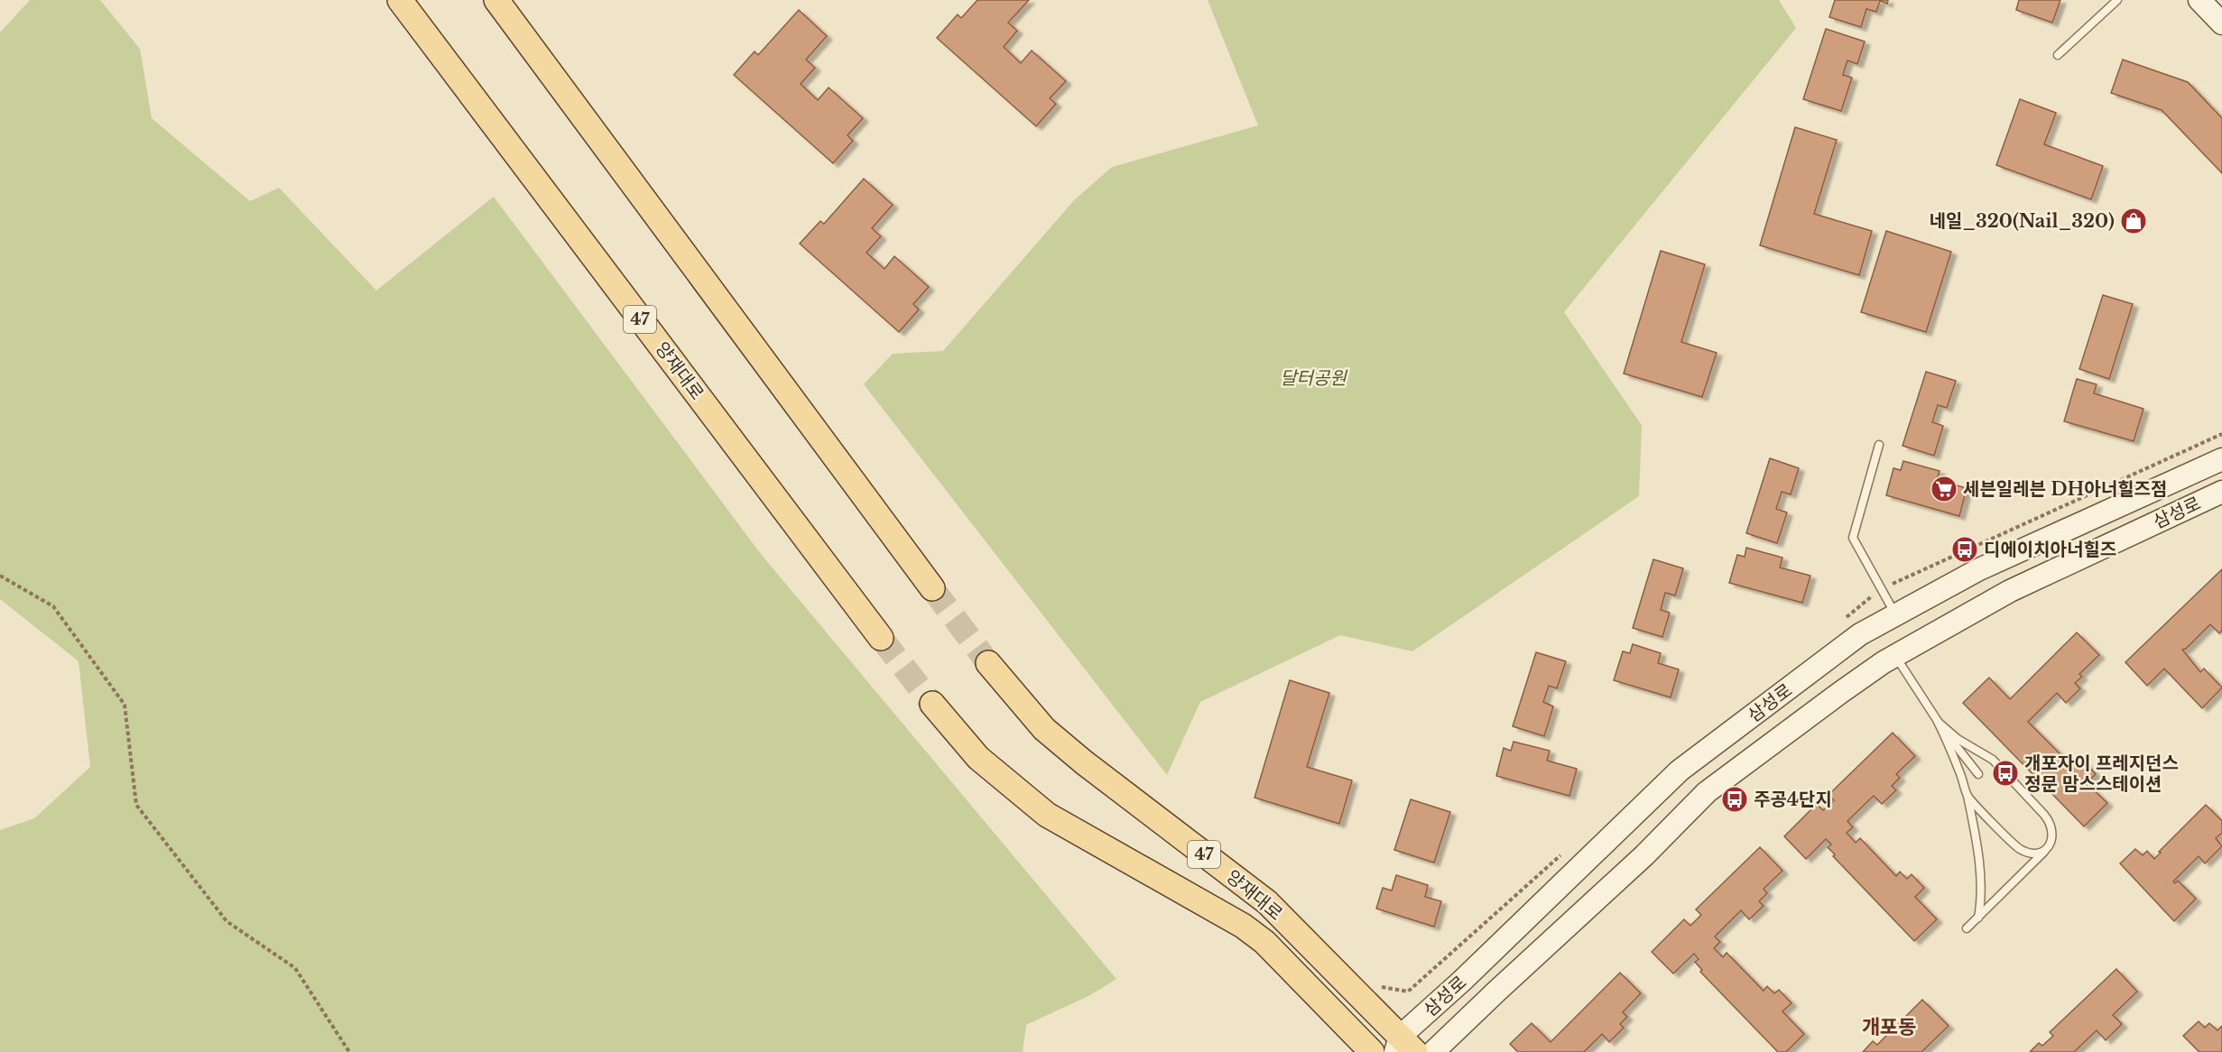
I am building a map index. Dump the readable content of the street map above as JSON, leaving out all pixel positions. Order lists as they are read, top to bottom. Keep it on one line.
{"streets":{"main road":["47","양재대로","삼성로"]},"crossings":[["양재대로","삼성로"]],"districts":["개포동"],"parks":["달터공원"],"places":{"shop":["네일_320(Nail_320)"],"supermarket":["세븐일레븐 DH아너힐즈점"],"bus stop":["디에이치아너힐즈","개포자이 프레지던스 정문 맘스스테이션","주공4단지"]}}
